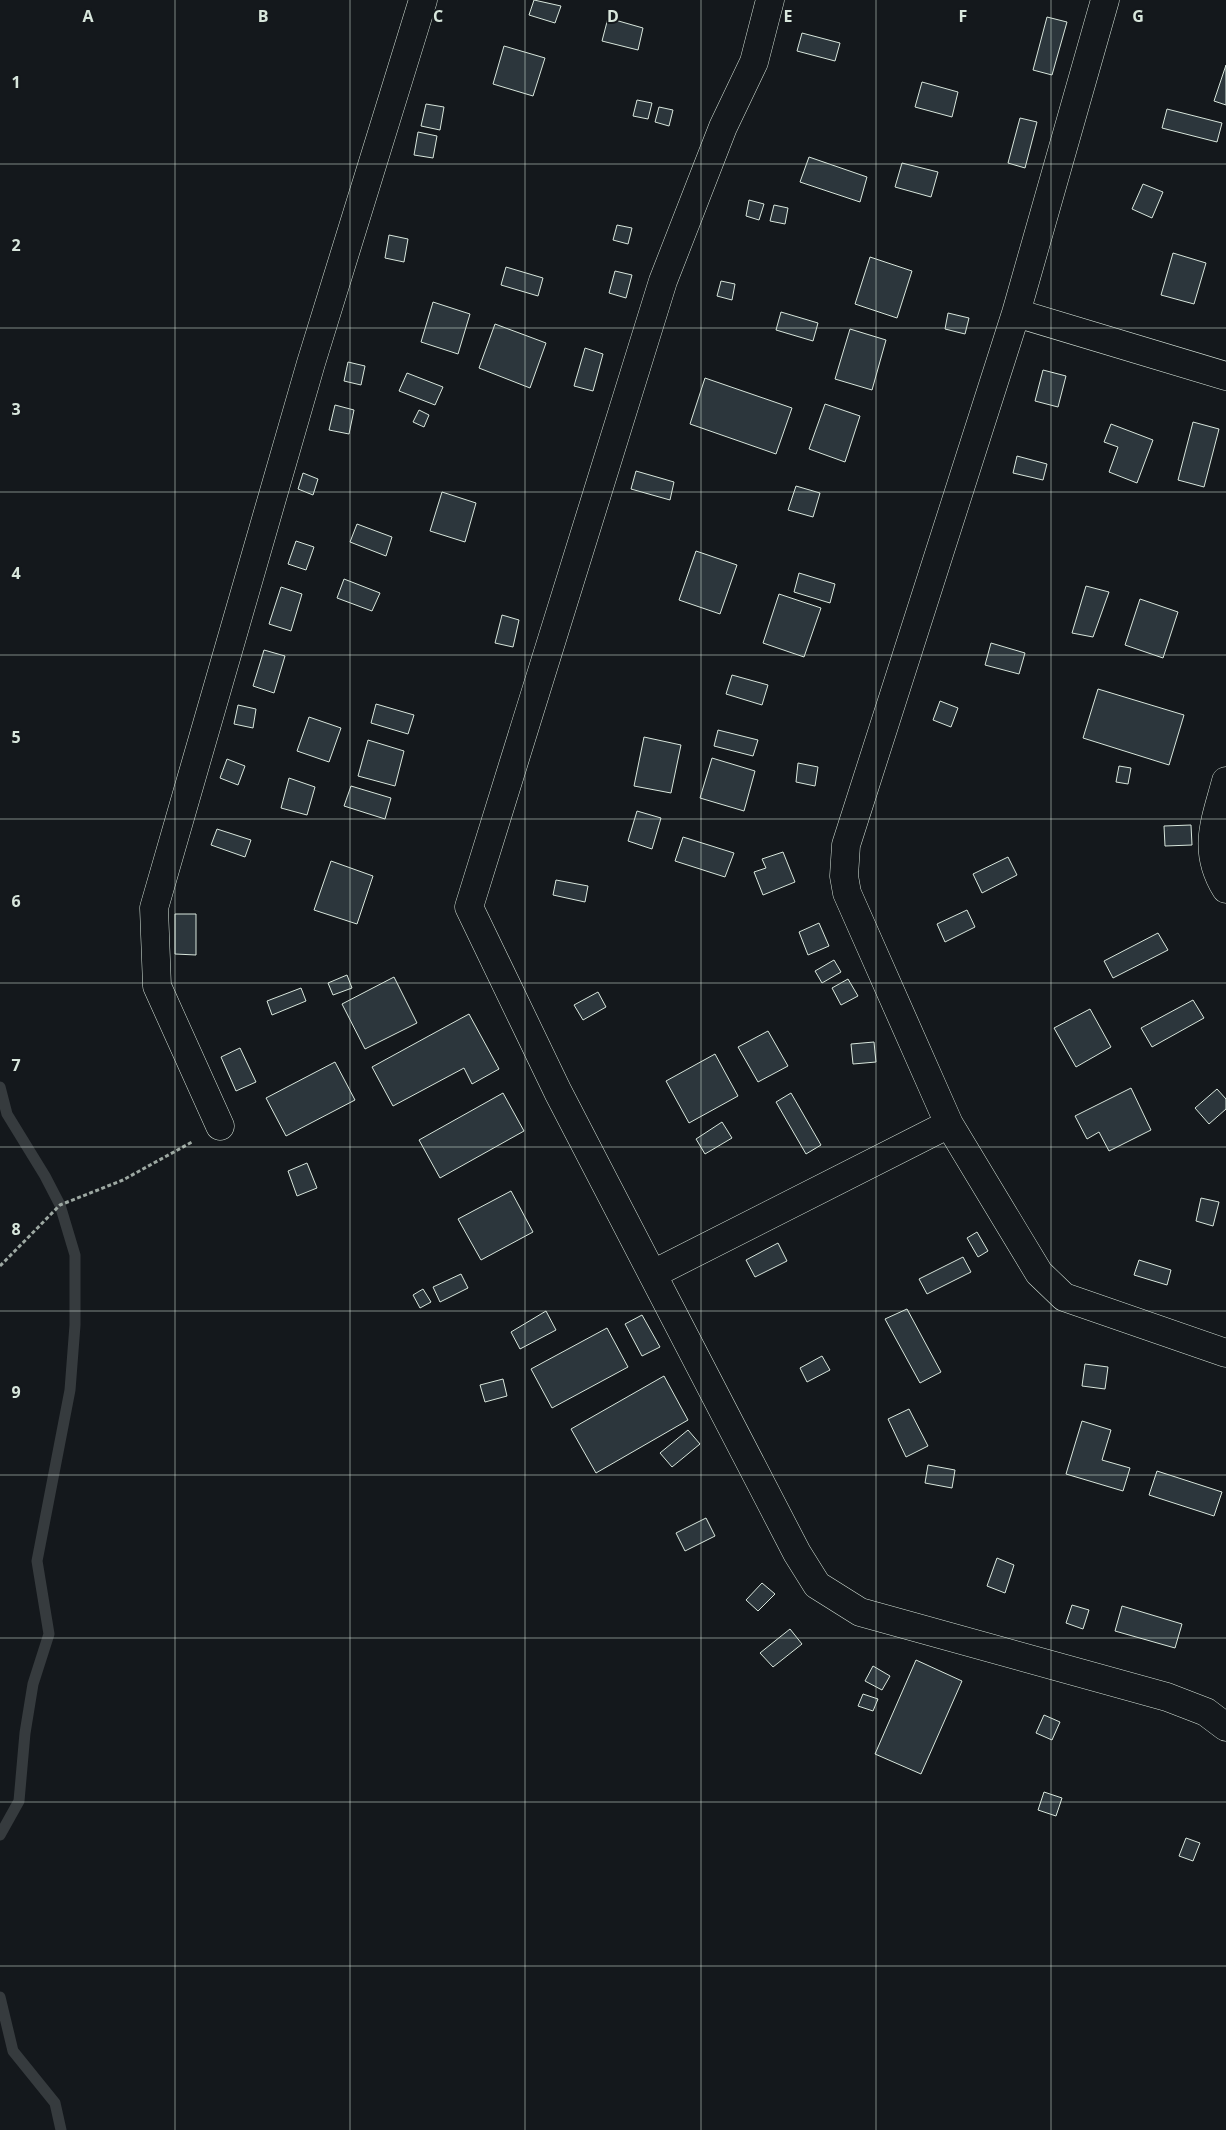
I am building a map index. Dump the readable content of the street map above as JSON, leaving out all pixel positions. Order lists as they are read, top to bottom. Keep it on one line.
{"grid":{"columns":["A","B","C","D","E","F","G"],"rows":["1","2","3","4","5","6","7","8","9"]}}
